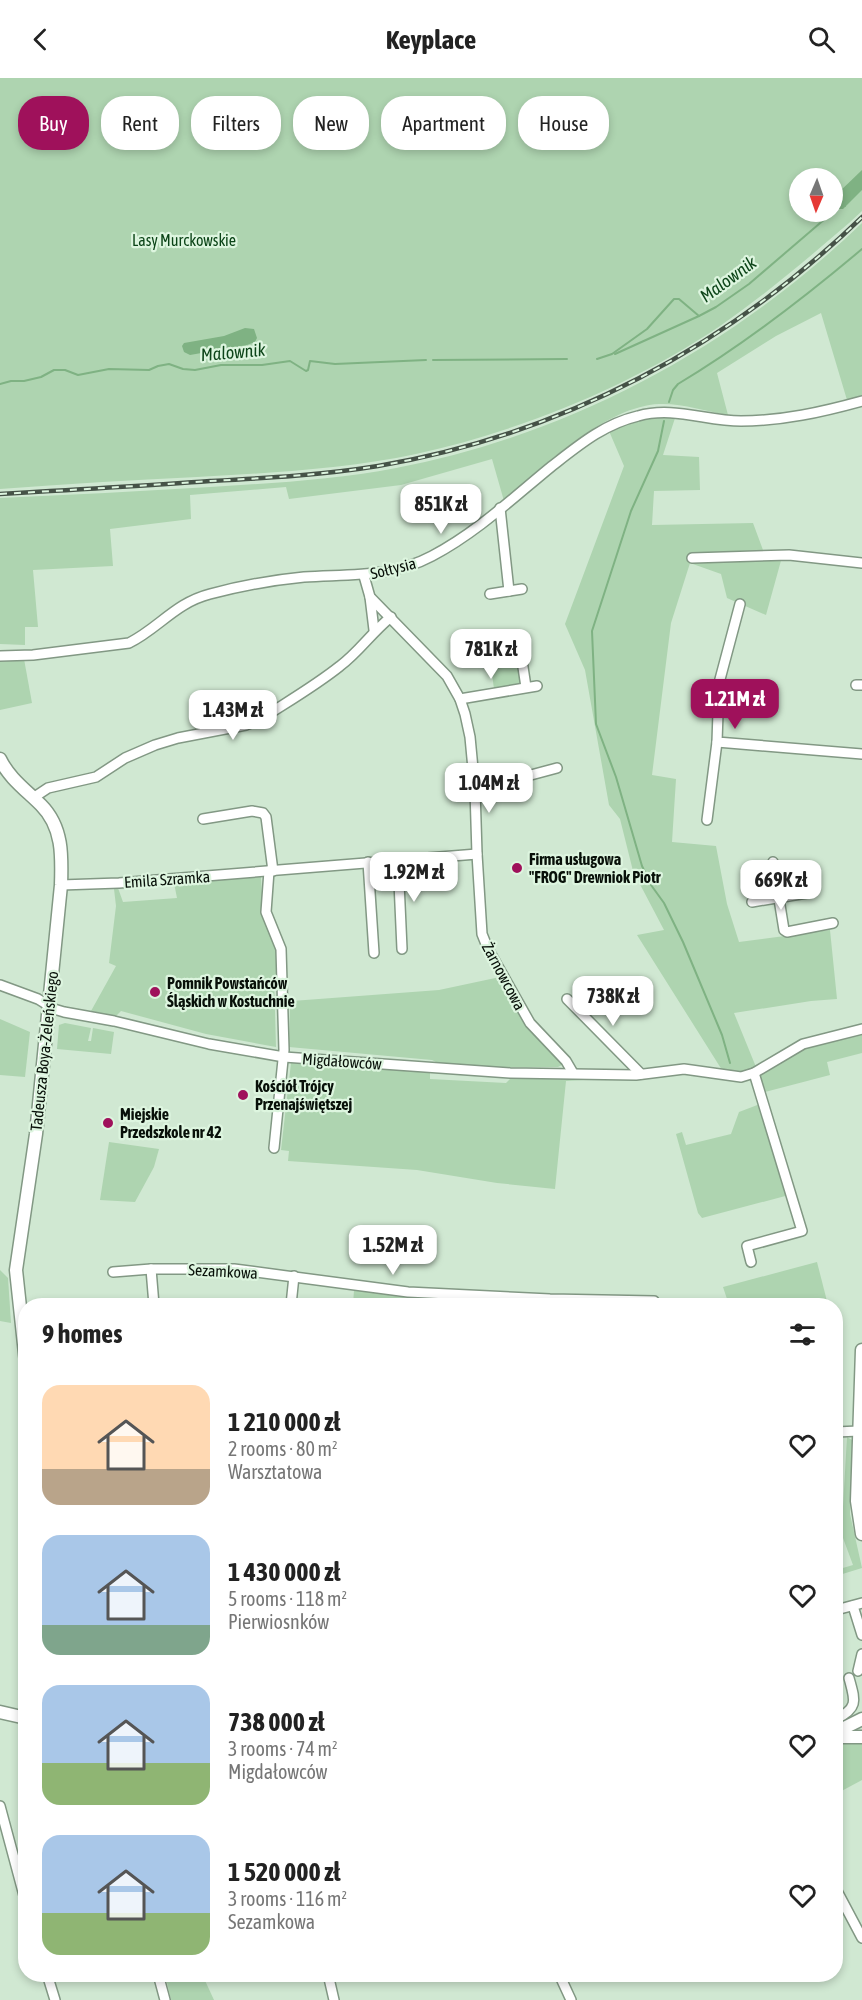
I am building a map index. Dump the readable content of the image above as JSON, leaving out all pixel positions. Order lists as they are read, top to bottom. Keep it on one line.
{"streets":{"street":["Sołtysia","Emila Szramka","Żarnowcowa","Tadeusza Boya-Żeleńskiego","Migdałowców","Sezamkowa"]},"crossings":[["Emila Szramka","Żarnowcowa"],["Emila Szramka","Tadeusza Boya-Żeleńskiego"],["Żarnowcowa","Migdałowców"],["Tadeusza Boya-Żeleńskiego","Migdałowców"]],"water":["Malownik"],"parks":["Lasy Murckowskie"],"places":["Firma usługowa \"FROG\" Drewniok Piotr","Pomnik Powstańców Śląskich w Kostuchnie","Kościół Trójcy Przenajświętszej","Miejskie Przedszkole nr 42"],"north":"bottom","page":{"header":"Keyplace","chip":["Buy","Rent","Filters","New","Apartment","House"],"price":["851K zł","781K zł","1.21M zł","1.43M zł","1.04M zł","1.92M zł","669K zł","738K zł","1.52M zł"],"heading":"9 homes","list":[{"name":"1 210 000 zł","note":"2 rooms · 80 m² · Warsztatowa"},{"name":"1 430 000 zł","note":"5 rooms · 118 m² · Pierwiosnków"},{"name":"738 000 zł","note":"3 rooms · 74 m² · Migdałowców"},{"name":"1 520 000 zł","note":"3 rooms · 116 m² · Sezamkowa"}]}}
